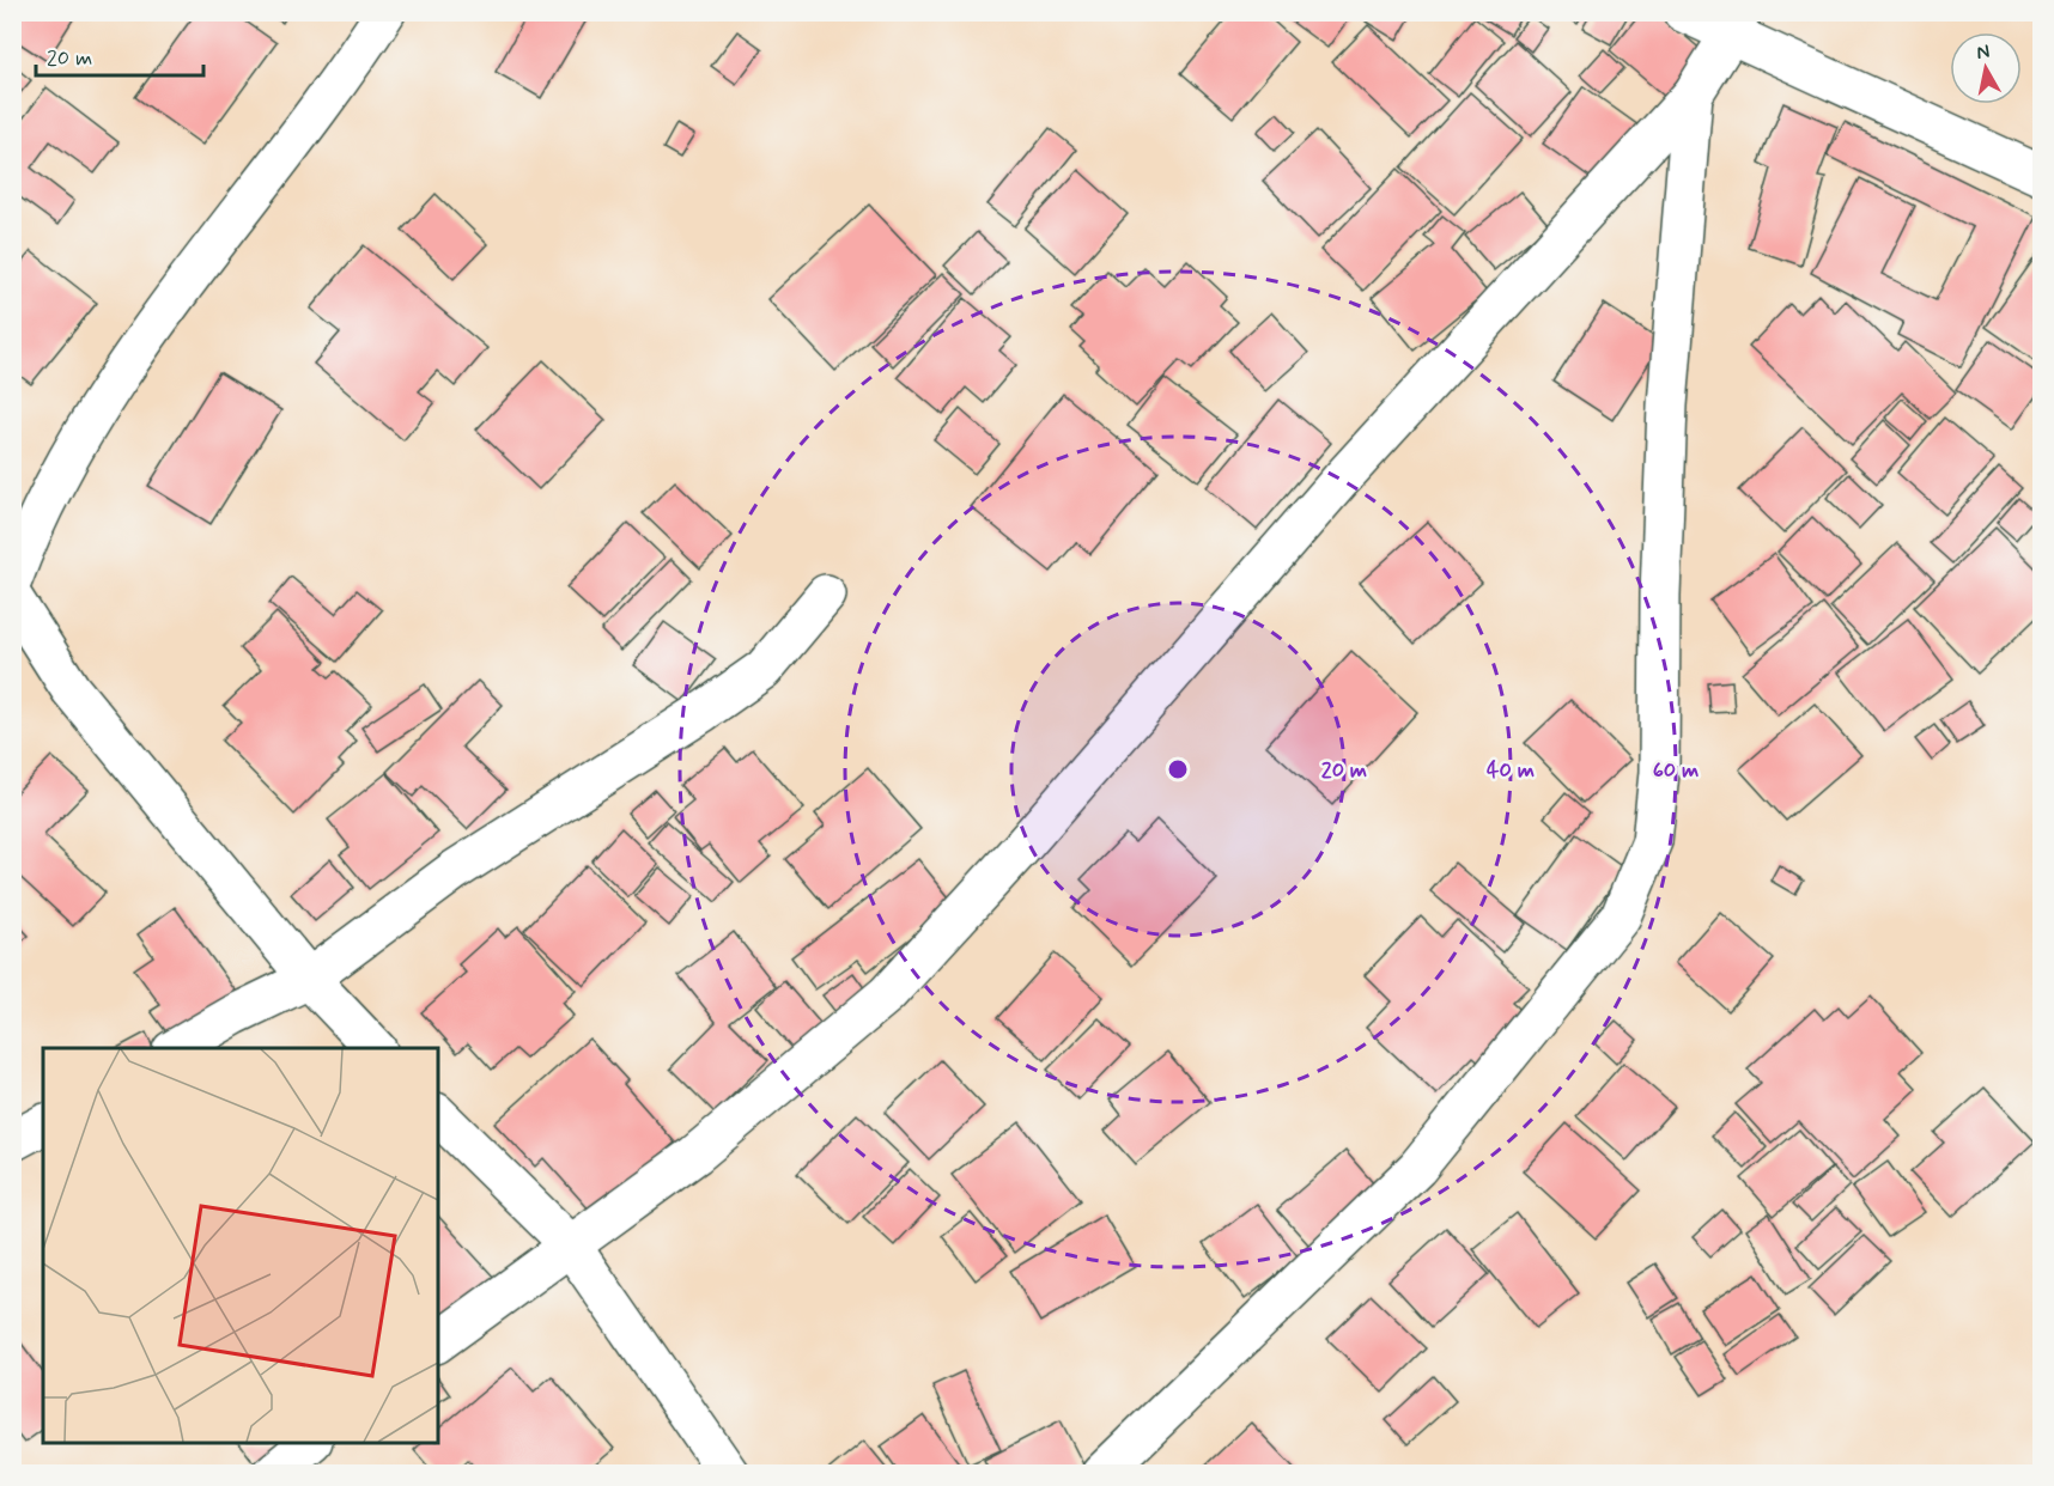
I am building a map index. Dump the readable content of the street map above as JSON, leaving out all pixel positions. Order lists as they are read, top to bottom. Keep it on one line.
{"scale_bar":"20 m","north":"top","rings":["20 m","40 m","60 m"]}
